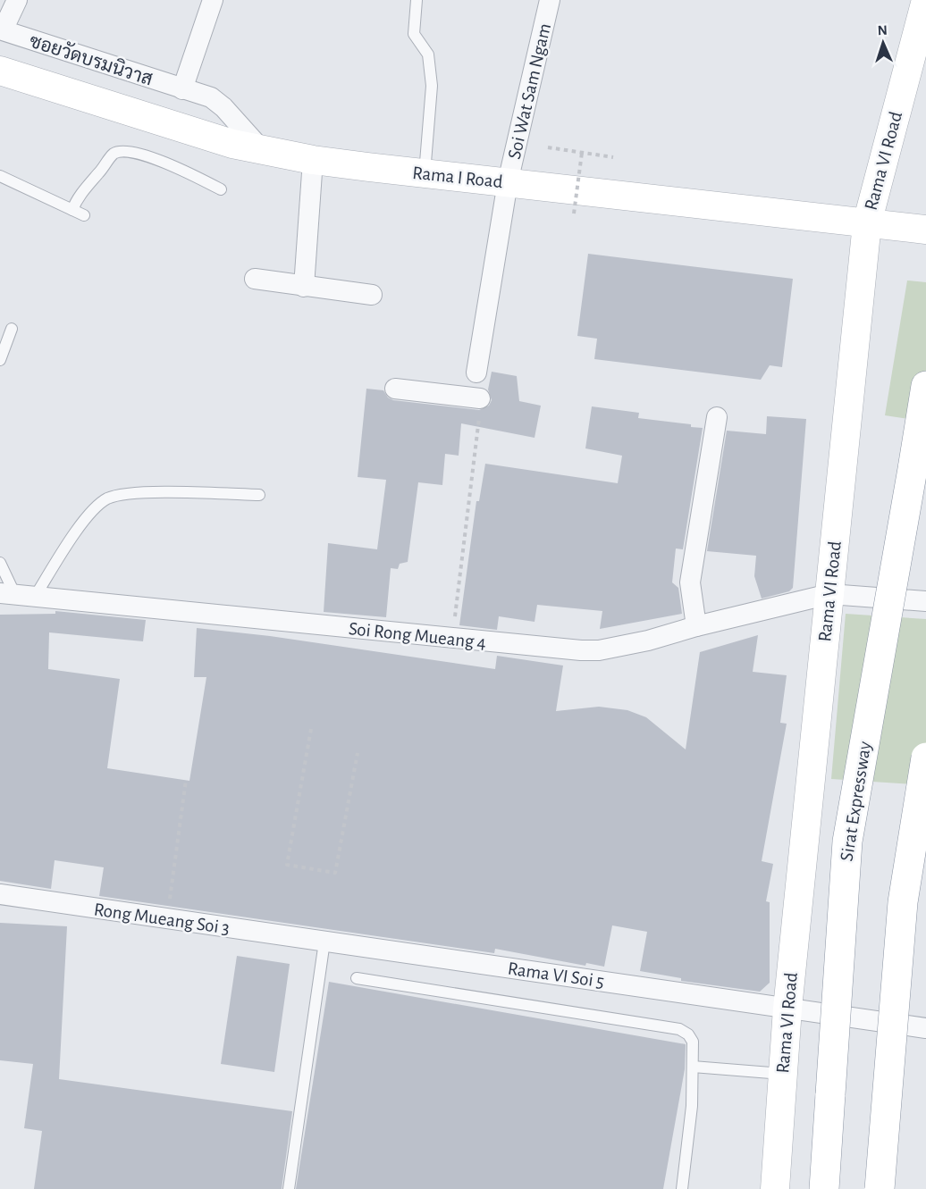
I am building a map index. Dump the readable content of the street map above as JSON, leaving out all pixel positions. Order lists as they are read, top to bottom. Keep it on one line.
{"streets":{"highway":["Sirat Expressway"],"main road":["Rama VI Road","Rama I Road"],"street":["ซอยวัดบรมนิวาส","Soi Wat Sam Ngam","Soi Rong Mueang 4","Rong Mueang Soi 3","Rama VI Soi 5"]},"crossings":[["ซอยวัดบรมนิวาส","Rama I Road"],["Soi Wat Sam Ngam","Rama I Road"],["Rama VI Road","Rama I Road"],["Rama VI Road","Soi Rong Mueang 4"],["Rama VI Road","Rama VI Soi 5"],["Rong Mueang Soi 3","Rama VI Soi 5"]],"north":"top"}
